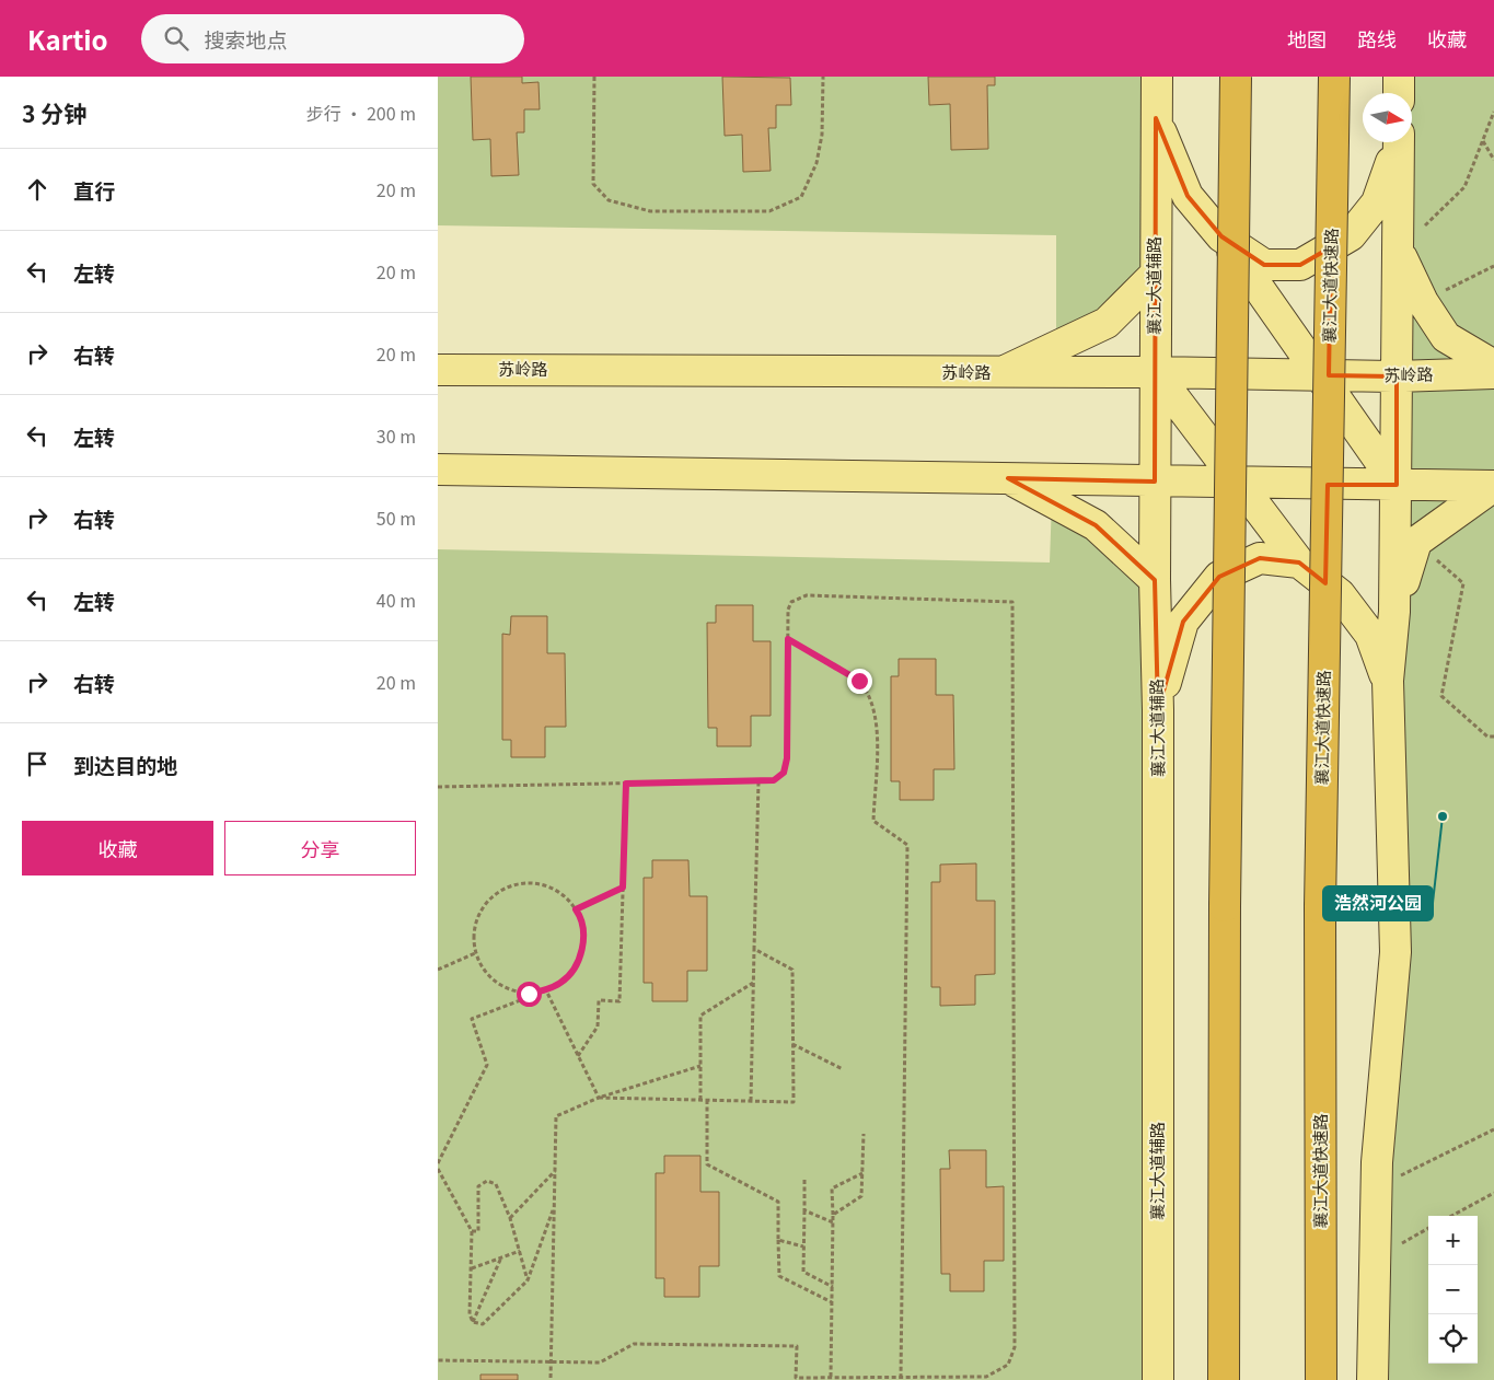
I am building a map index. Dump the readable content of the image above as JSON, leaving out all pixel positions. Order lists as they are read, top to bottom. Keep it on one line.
{"streets":{"highway":["襄江大道快速路"],"main road":["襄江大道辅路","苏岭路"]},"crossings":[["襄江大道辅路","苏岭路"]],"places":["浩然河公园"],"north":"right","page":{"header":"Kartio","search":"搜索地点","nav":["地图","路线","收藏"],"heading":["3 分钟","步行 · 200 m"],"list":[["直行","20 m"],["左转","20 m"],["右转","20 m"],["左转","30 m"],["右转","50 m"],["左转","40 m"],["右转","20 m"],"到达目的地"],"buttons":["收藏","分享"],"map_buttons":["+","−"]}}
